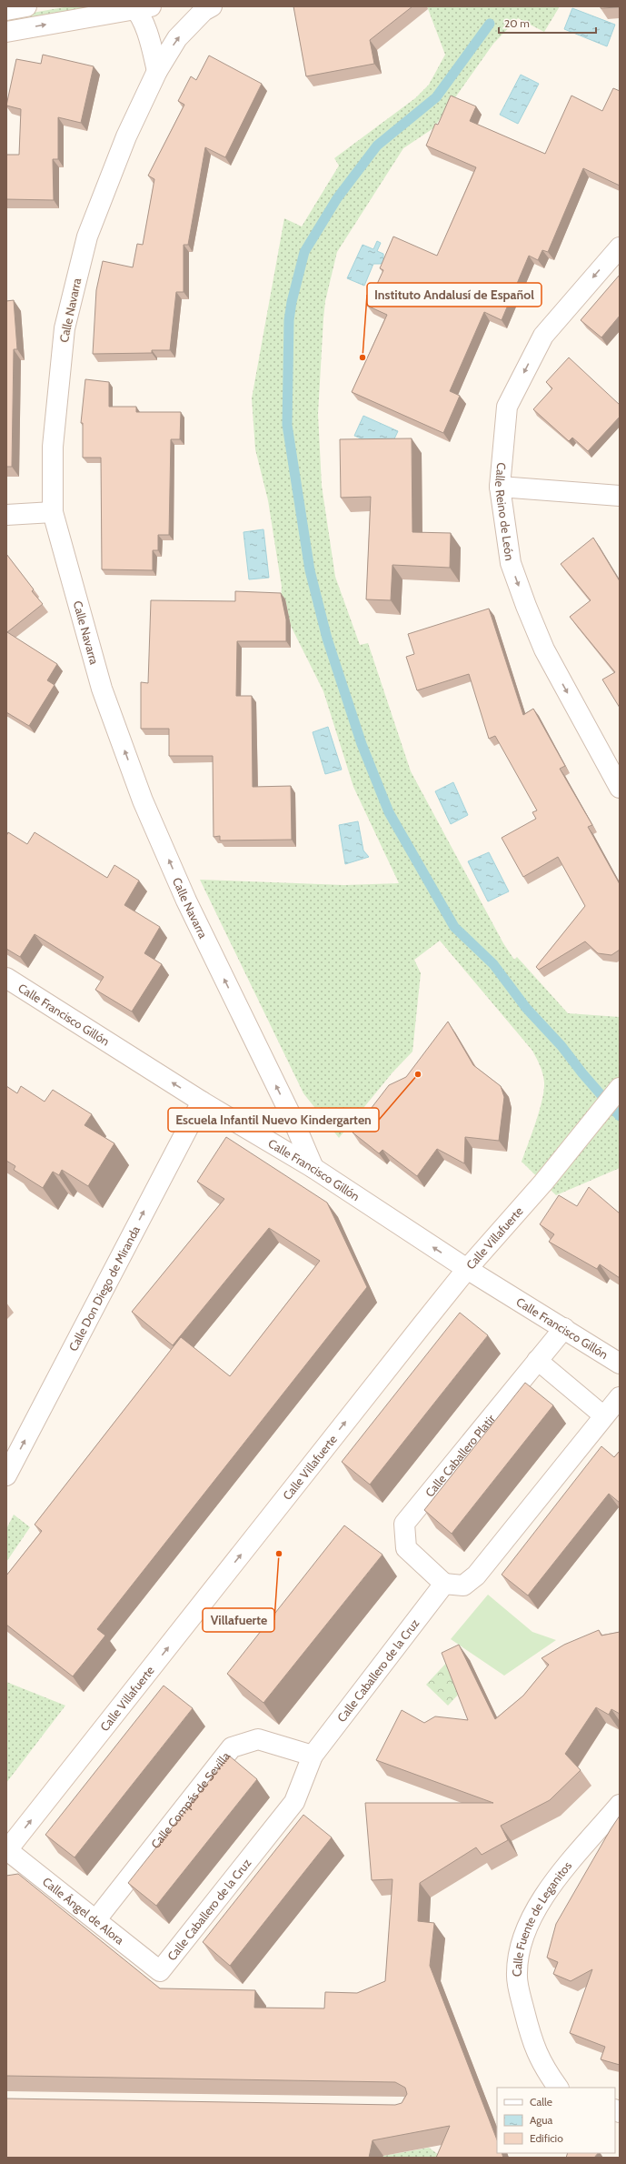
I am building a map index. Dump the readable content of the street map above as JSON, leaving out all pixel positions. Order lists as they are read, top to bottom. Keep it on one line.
{"streets":{"street":["Calle Navarra","Calle Reino de León","Calle Francisco Gillón","Calle Villafuerte","Calle Don Diego de Miranda","Calle Caballero Platir","Calle Caballero de la Cruz","Calle Compás de Sevilla","Calle Ángel de Alora","Calle Fuente de Leganitos"]},"crossings":[["Calle Navarra","Calle Francisco Gillón"],["Calle Francisco Gillón","Calle Villafuerte"],["Calle Francisco Gillón","Calle Don Diego de Miranda"],["Calle Francisco Gillón","Calle Caballero Platir"],["Calle Villafuerte","Calle Ángel de Alora"],["Calle Caballero Platir","Calle Caballero de la Cruz"],["Calle Caballero de la Cruz","Calle Compás de Sevilla"],["Calle Caballero de la Cruz","Calle Ángel de Alora"],["Calle Compás de Sevilla","Calle Ángel de Alora"]],"one_way":["Calle Navarra","Calle Reino de León","Calle Francisco Gillón","Calle Villafuerte","Calle Don Diego de Miranda"],"places":["Instituto Andalusí de Español","Escuela Infantil Nuevo Kindergarten","Villafuerte"],"legend":["Calle","Agua","Edificio"],"scale_bar":"20 m"}
